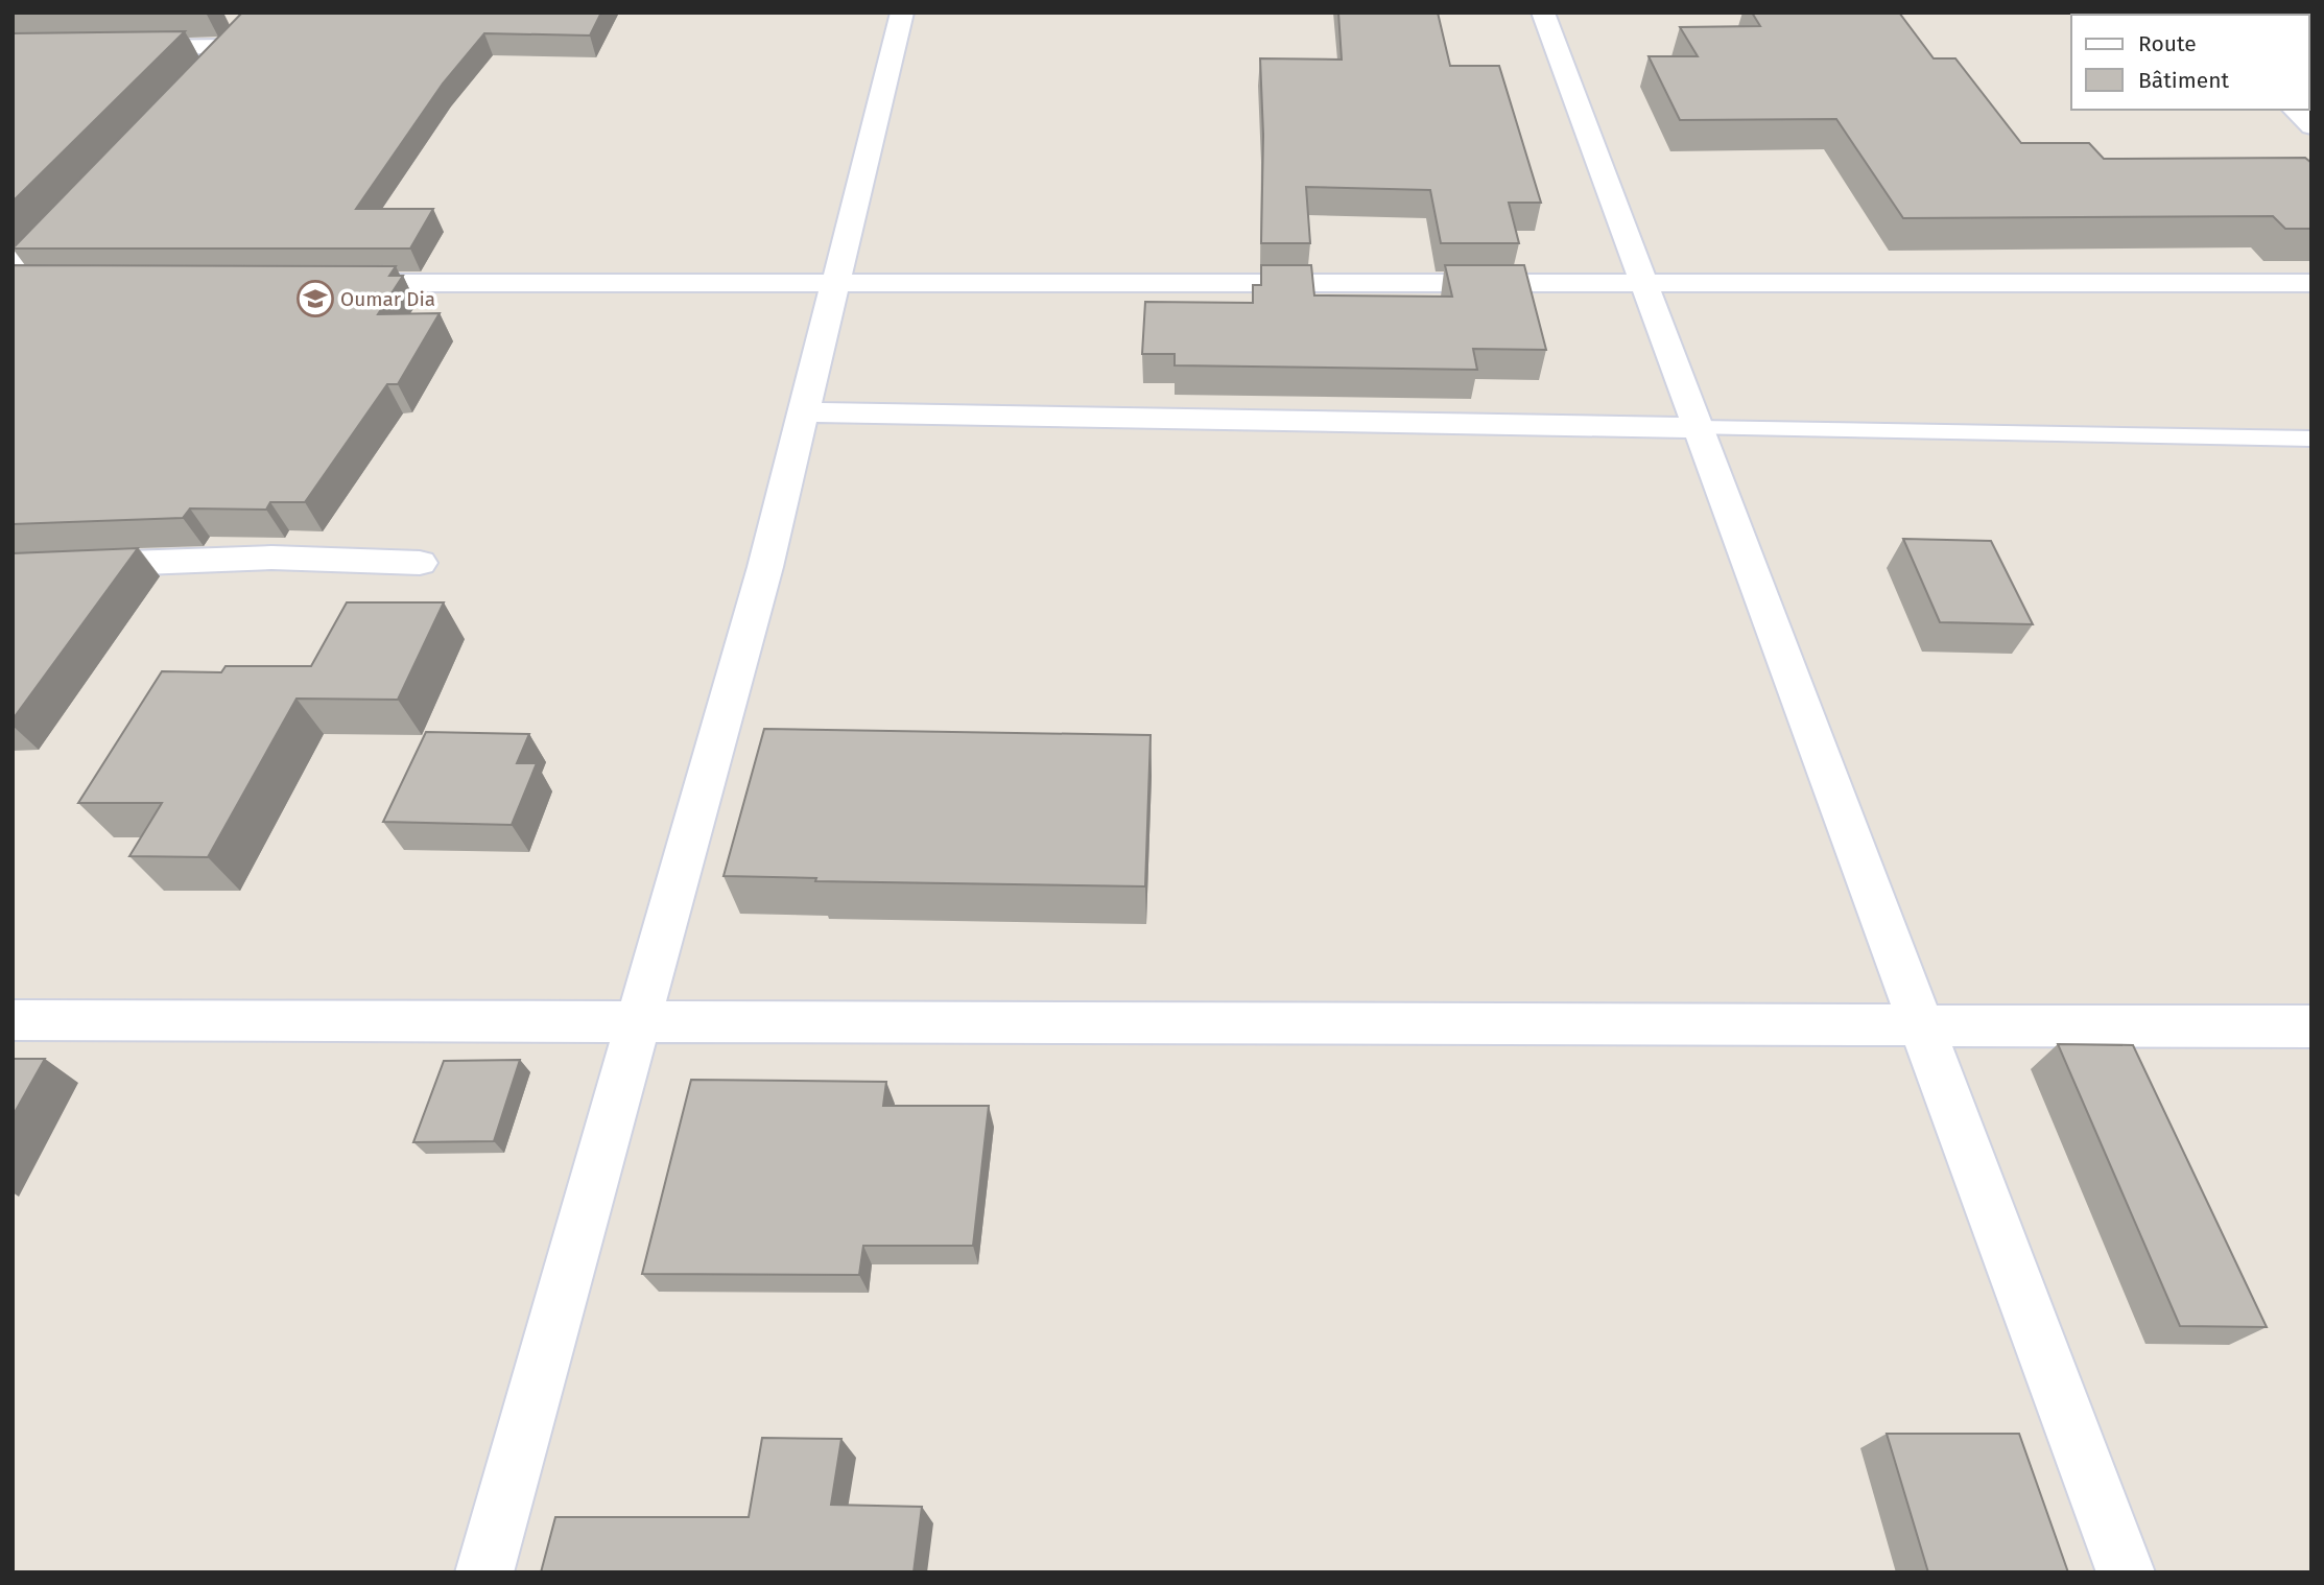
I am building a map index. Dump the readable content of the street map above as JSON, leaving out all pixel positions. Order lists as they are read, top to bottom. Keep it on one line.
{"places":{"school or university":["Oumar Dia"]},"legend":["Route","Bâtiment"]}
